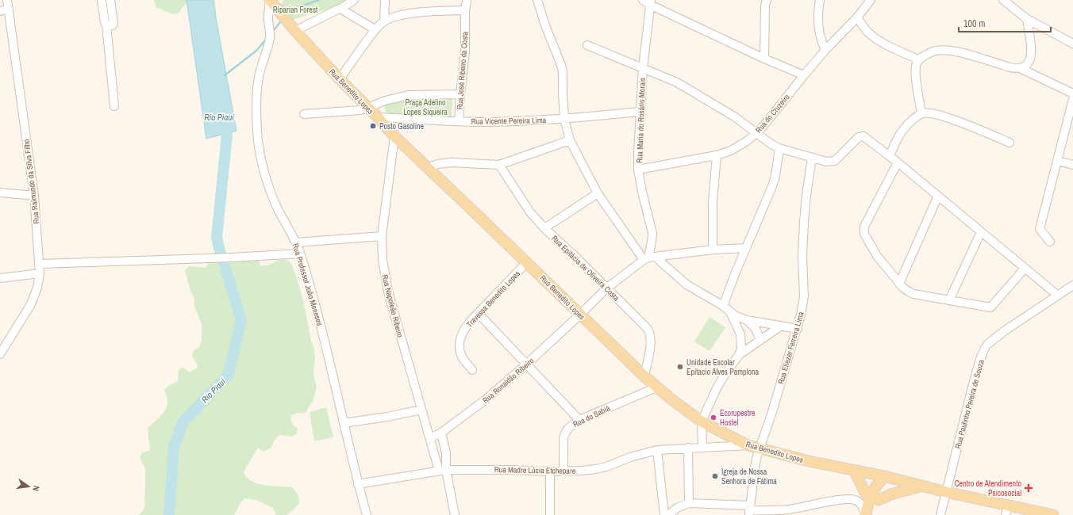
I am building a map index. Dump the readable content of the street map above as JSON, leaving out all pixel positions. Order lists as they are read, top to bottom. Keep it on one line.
{"streets":{"main road":["Rua Benedito Lopes"],"street":["Rua José Ribeiro da Costa","Rua do Cruzeiro","Rua Vicente Pereira Lima","Rua Maria do Rosário Morais","Rua Raimundo da Silva Filho","Rua Epitácia de Oliveira Costa","Rua Professor João Meneses","Travessa Benedito Lopes","Rua Napoleão Ribeiro","Rua Eliezer Ferreira Lima","Rua Ronaldão Ribeiro","Rua Paulinho Pereira de Souza","Rua do Sabiá","Rua Madre Lúcia Etchepare"]},"crossings":[["Rua José Ribeiro da Costa","Rua Vicente Pereira Lima"],["Rua Benedito Lopes","Rua Vicente Pereira Lima"],["Rua Benedito Lopes","Rua Epitácia de Oliveira Costa"],["Rua Benedito Lopes","Rua Professor João Meneses"],["Rua Benedito Lopes","Travessa Benedito Lopes"],["Rua Benedito Lopes","Rua Napoleão Ribeiro"],["Rua Benedito Lopes","Rua Eliezer Ferreira Lima"],["Rua Benedito Lopes","Rua Ronaldão Ribeiro"],["Rua Benedito Lopes","Rua Paulinho Pereira de Souza"],["Rua Benedito Lopes","Rua do Sabiá"],["Rua Benedito Lopes","Rua Madre Lúcia Etchepare"],["Rua do Cruzeiro","Rua Maria do Rosário Morais"],["Rua Vicente Pereira Lima","Rua Maria do Rosário Morais"],["Rua Maria do Rosário Morais","Rua Ronaldão Ribeiro"],["Rua Epitácia de Oliveira Costa","Rua Ronaldão Ribeiro"],["Rua Professor João Meneses","Rua Madre Lúcia Etchepare"],["Rua Napoleão Ribeiro","Rua Ronaldão Ribeiro"],["Rua Napoleão Ribeiro","Rua Madre Lúcia Etchepare"],["Rua do Sabiá","Rua Madre Lúcia Etchepare"]],"water":["Rio Piauí"],"parks":["Riparian Forest","Praça Adelino Lopes Siqueira"],"places":{"other":["Posto Gasoline","Unidade Escolar Epitacio Alves Pamplona","Ecorupestre Hostel","Igreja de Nossa Senhora de Fátima"],"health":["Centro de Atendimento Psicosocial"]},"scale_bar":"100 m","north":"right"}
